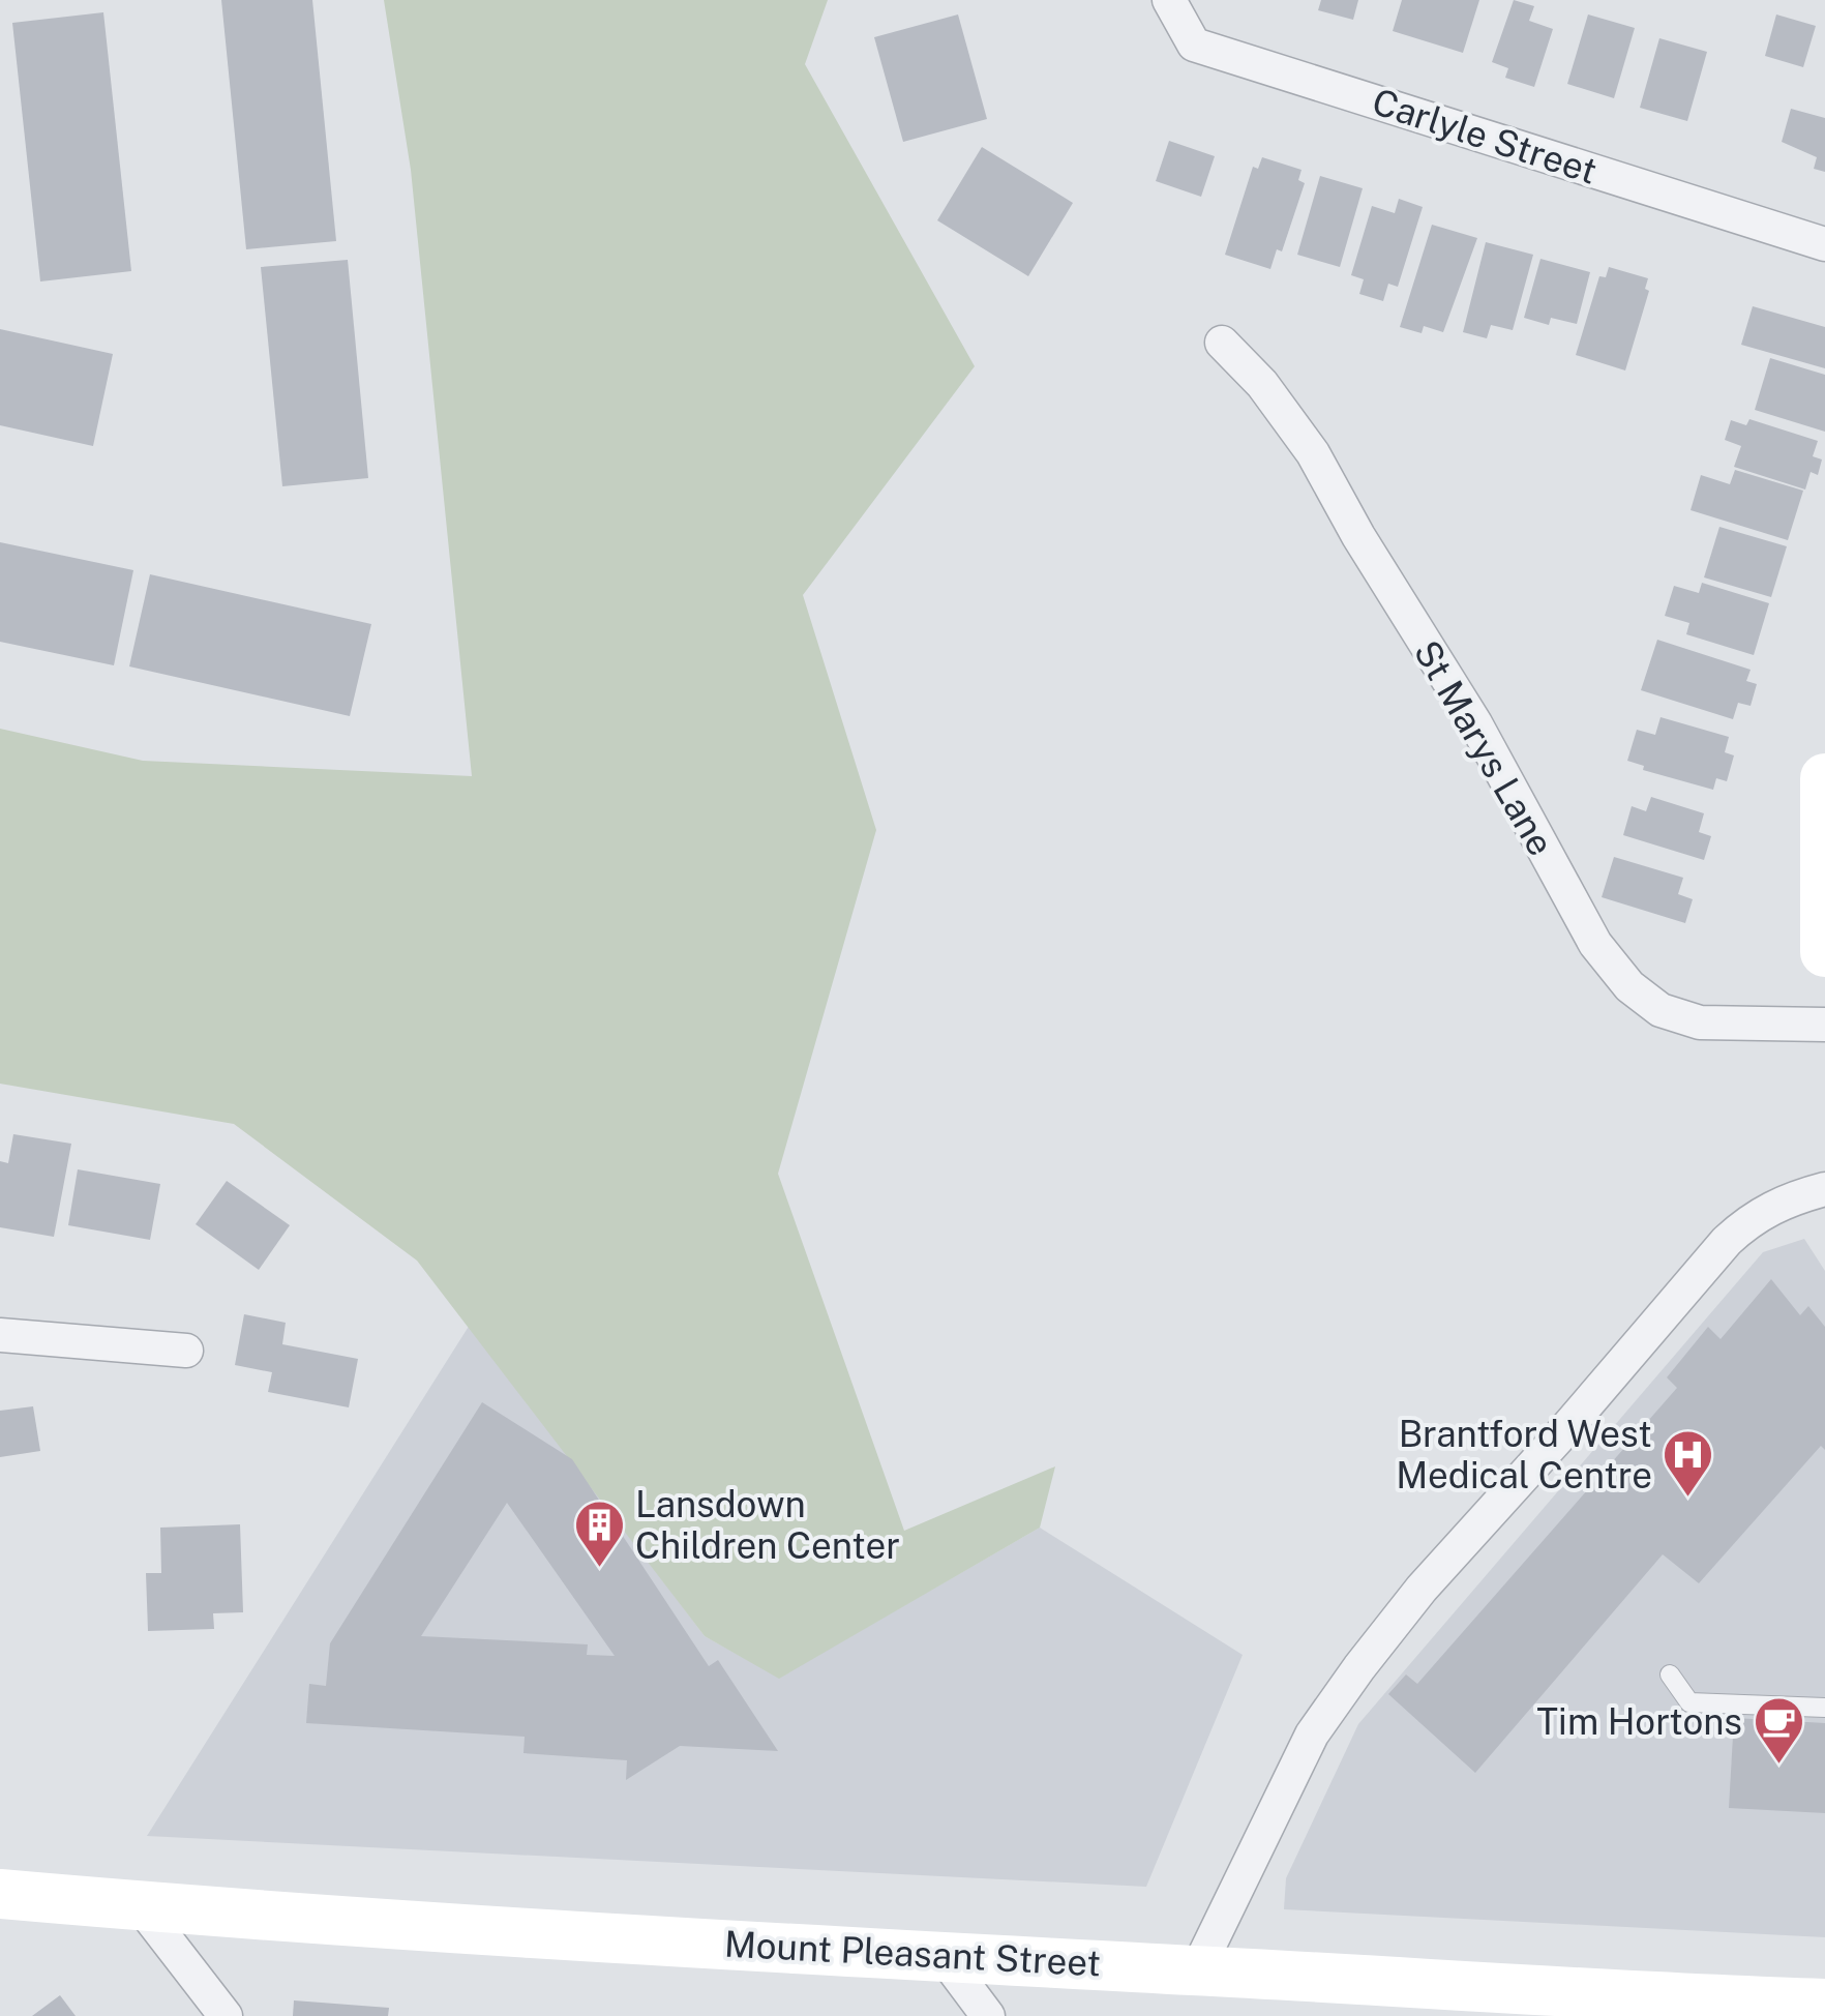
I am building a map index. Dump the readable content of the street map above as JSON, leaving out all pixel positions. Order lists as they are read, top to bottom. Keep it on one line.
{"streets":{"main road":["Mount Pleasant Street"],"street":["Carlyle Street","St Marys Lane"]},"places":{"hospital":["Brantford West Medical Centre"],"building":["Lansdown Children Center"],"cafe":["Tim Hortons"]}}
